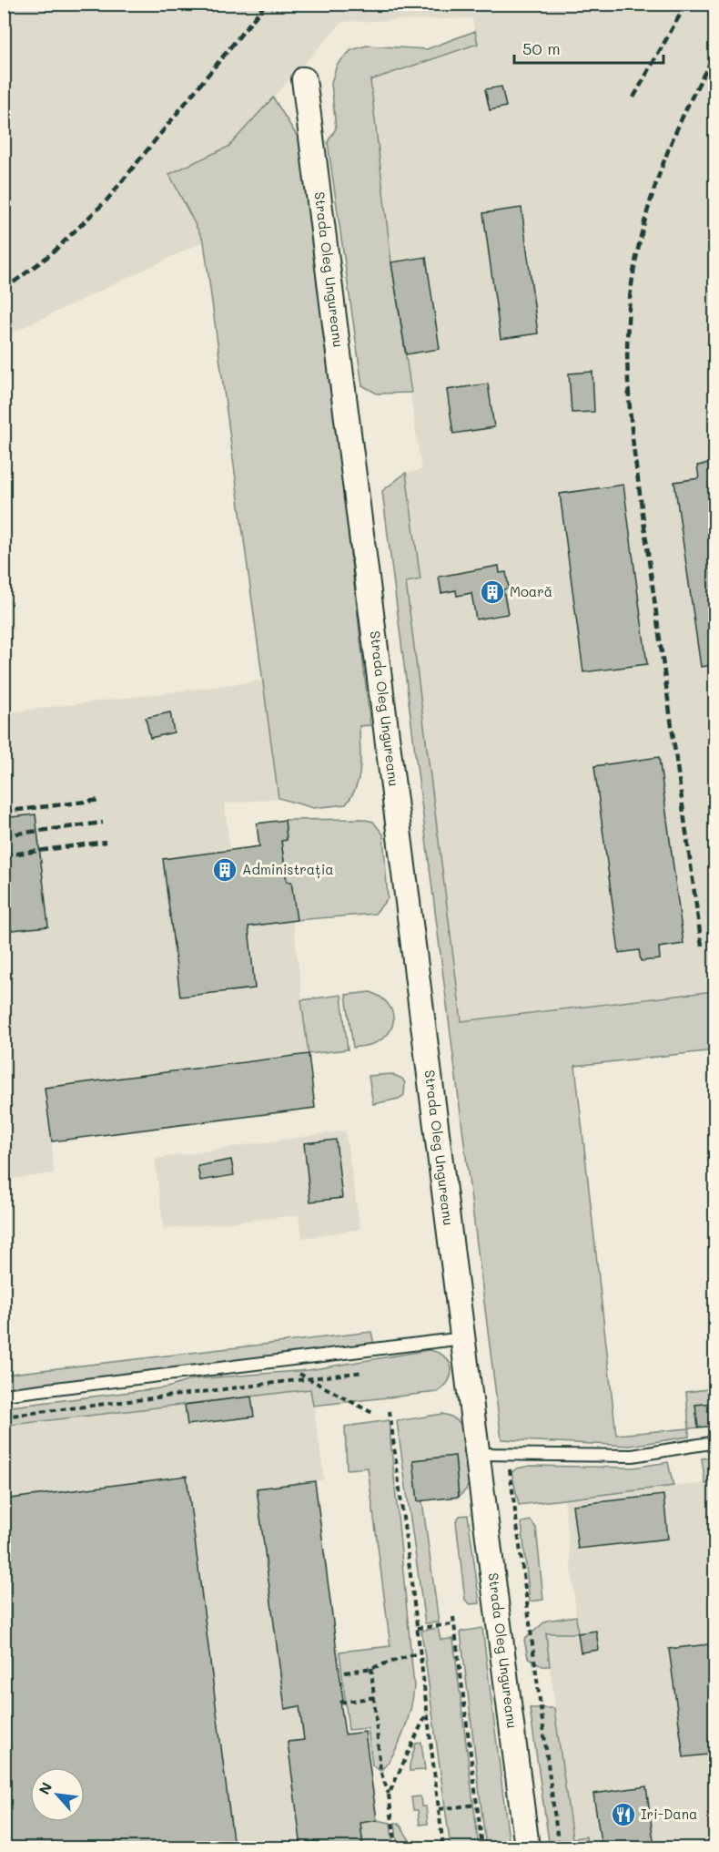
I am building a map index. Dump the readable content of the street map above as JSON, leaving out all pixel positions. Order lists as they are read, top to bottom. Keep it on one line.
{"streets":{"street":["Strada Oleg Ungureanu"]},"places":{"building":["Moară","Administrația"],"restaurant":["Iri-Dana"]},"scale_bar":"50 m","north":"top left"}
